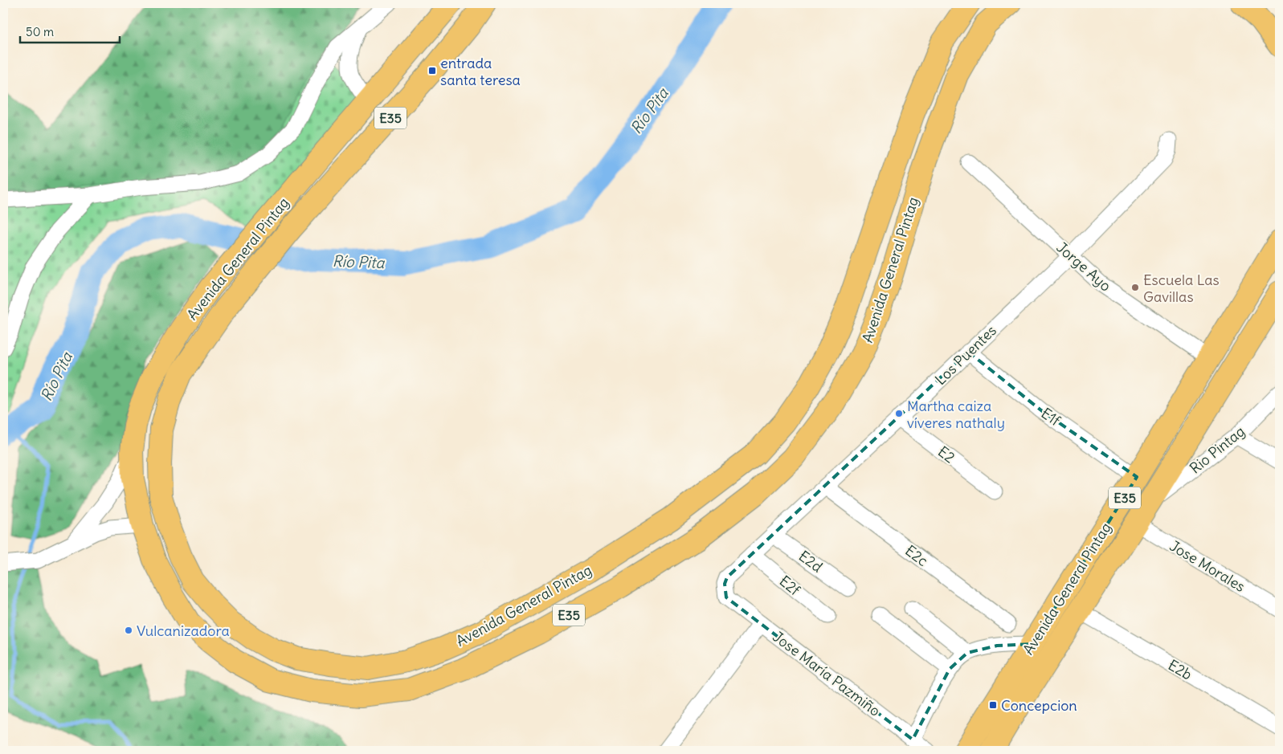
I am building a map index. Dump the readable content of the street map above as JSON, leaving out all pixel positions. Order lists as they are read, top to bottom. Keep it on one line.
{"streets":{"highway":["E35","Avenida General Pintag"],"street":["Jorge Ayo","Los Puentes","E1f","Rio Pintag","E2","E2c","E2d","Jose Morales","E2f","E2b","Jose María Pazmiño"]},"crossings":[["Avenida General Pintag","Jorge Ayo"],["Avenida General Pintag","E1f"],["Avenida General Pintag","Rio Pintag"],["Avenida General Pintag","Jose Morales"],["Avenida General Pintag","E2b"],["Jorge Ayo","Los Puentes"],["Los Puentes","E1f"],["Los Puentes","E2"],["Los Puentes","E2c"],["Los Puentes","E2d"],["Los Puentes","E2f"],["Los Puentes","Jose María Pazmiño"]],"water":["Río Pita"],"places":{"transit":["entrada santa teresa","Concepcion"],"other":["Escuela Las Gavillas","Martha caiza víveres nathaly","Vulcanizadora"]},"scale_bar":"50 m"}
